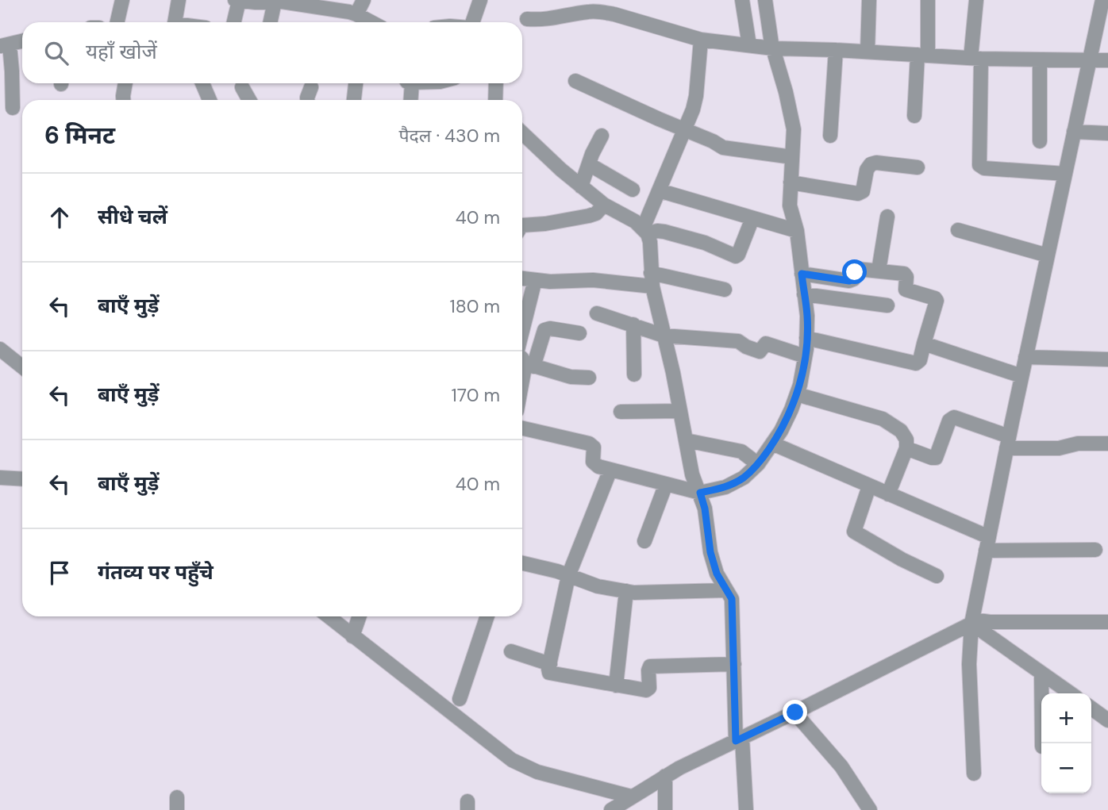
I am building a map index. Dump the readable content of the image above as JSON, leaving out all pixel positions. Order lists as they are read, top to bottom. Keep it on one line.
{"page":{"search":"यहाँ खोजें","heading":["6 मिनट","पैदल · 430 m"],"list":[["सीधे चलें","40 m"],["बाएँ मुड़ें","180 m"],["बाएँ मुड़ें","170 m"],["बाएँ मुड़ें","40 m"],"गंतव्य पर पहुँचे"],"map_buttons":["+","−"]}}
